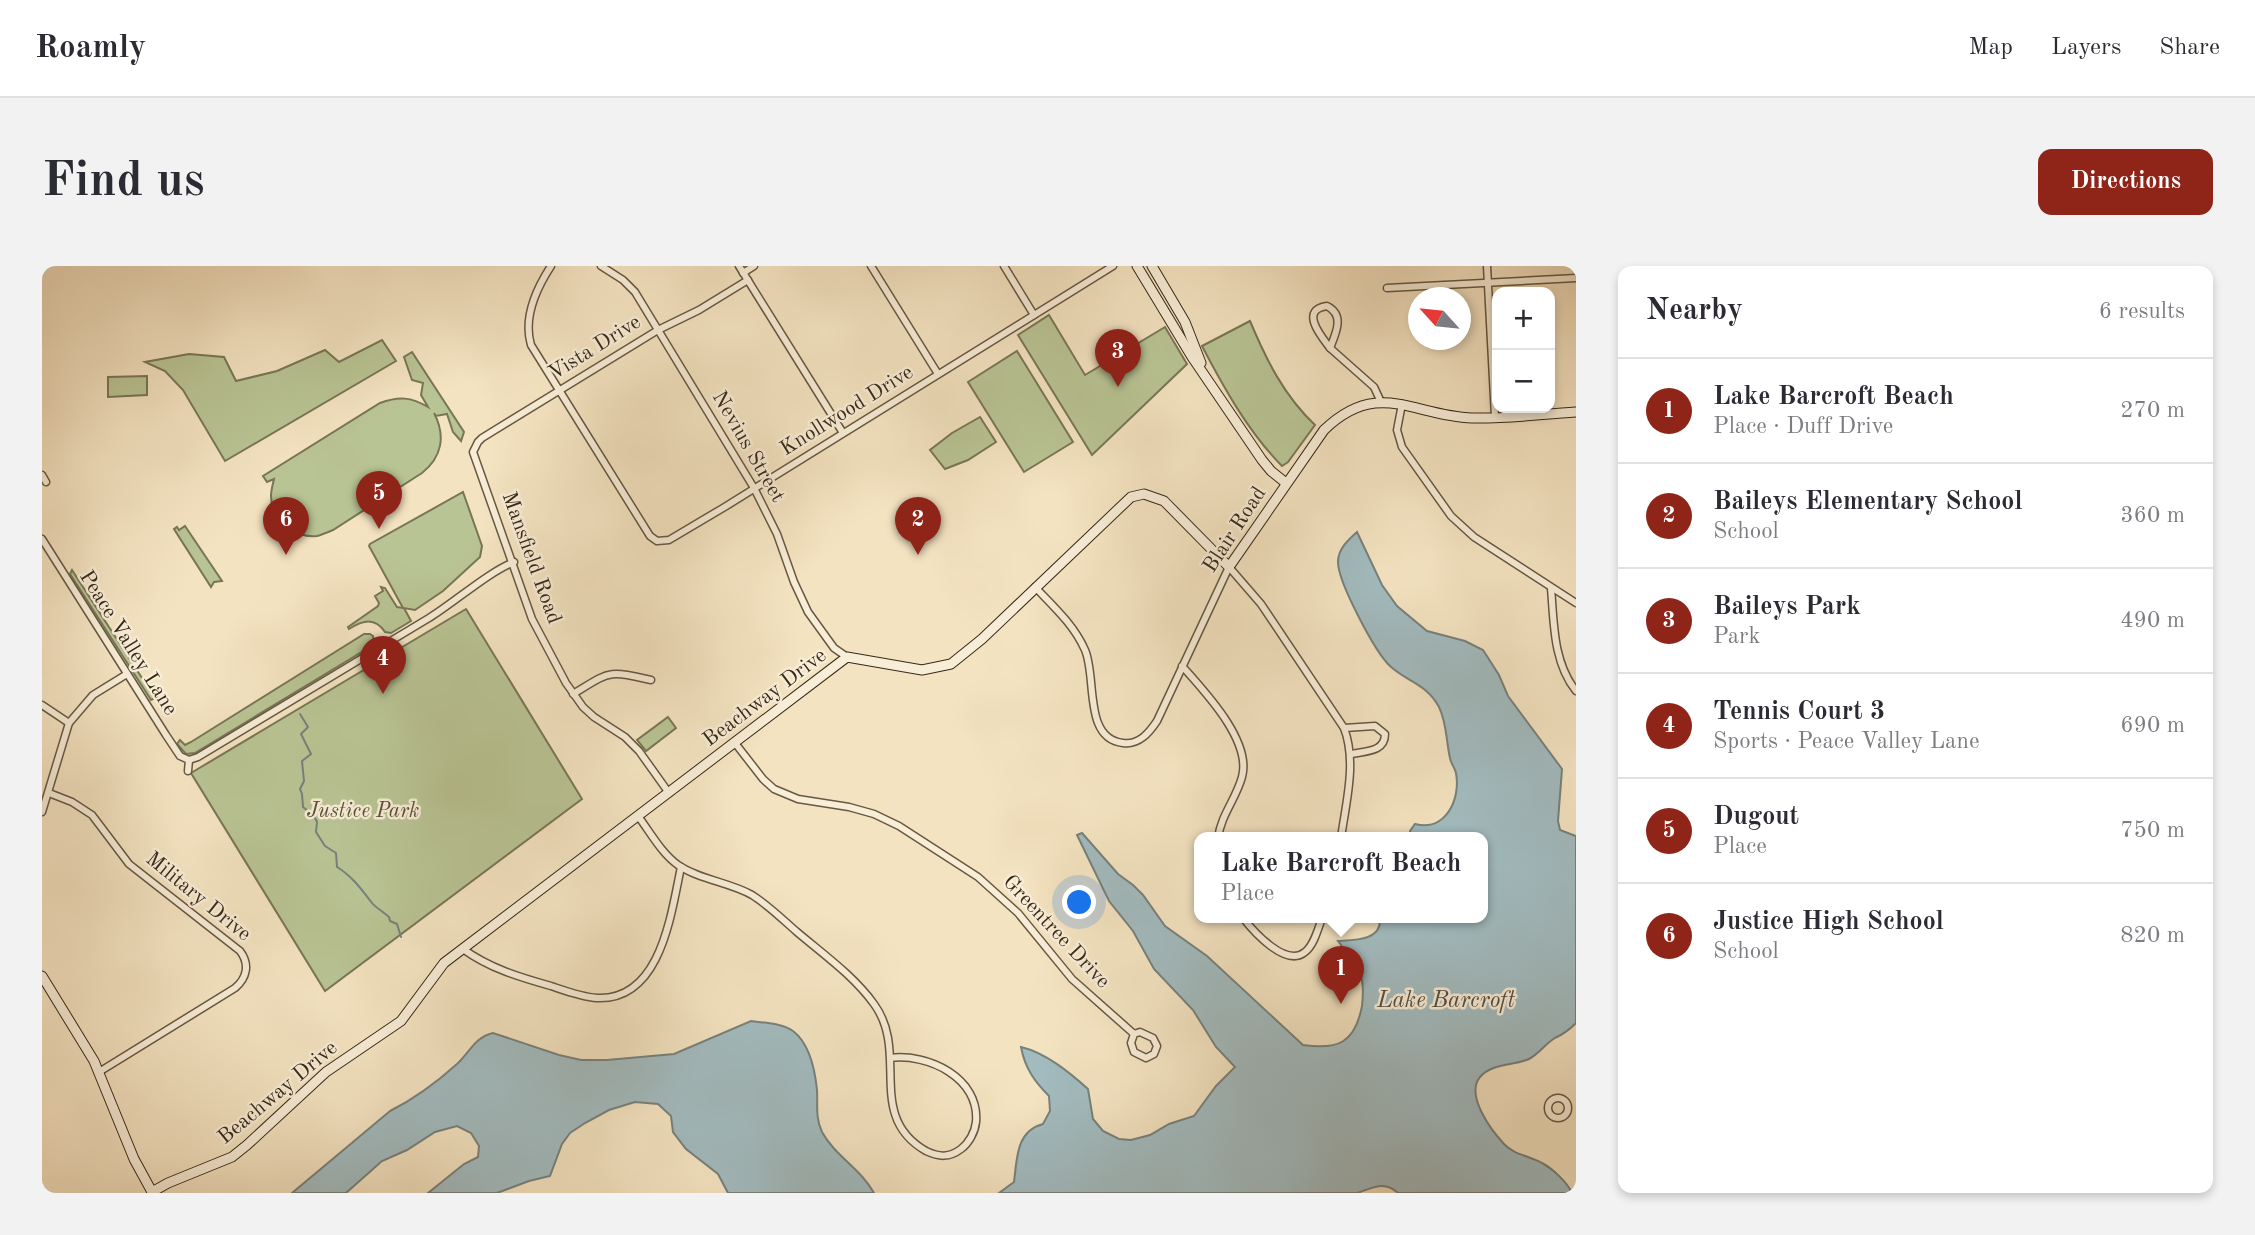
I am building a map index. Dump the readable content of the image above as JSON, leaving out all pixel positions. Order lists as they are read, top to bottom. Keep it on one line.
{"streets":{"street":["Vista Drive","Knollwood Drive","Nevius Street","Blair Road","Mansfield Road","Peace Valley Lane","Beachway Drive","Military Drive","Greentree Drive"]},"crossings":[["Vista Drive","Knollwood Drive"],["Vista Drive","Nevius Street"],["Vista Drive","Mansfield Road"],["Knollwood Drive","Nevius Street"],["Nevius Street","Beachway Drive"],["Blair Road","Beachway Drive"],["Mansfield Road","Beachway Drive"],["Beachway Drive","Greentree Drive"]],"water":["Lake Barcroft"],"parks":["Justice Park"],"north":"top left","page":{"header":"Roamly","nav":["Map","Layers","Share"],"buttons":"Directions","title":"Find us","heading":["Nearby","6 results"],"map_buttons":["+","−"],"pins":["3","5","2","6","4","1"],"list":[{"mark":"1","name":"Lake Barcroft Beach","note":"Place · Duff Drive","value":"270 m"},{"mark":"2","name":"Baileys Elementary School","note":"School","value":"360 m"},{"mark":"3","name":"Baileys Park","note":"Park","value":"490 m"},{"mark":"4","name":"Tennis Court 3","note":"Sports · Peace Valley Lane","value":"690 m"},{"mark":"5","name":"Dugout","note":"Place","value":"750 m"},{"mark":"6","name":"Justice High School","note":"School","value":"820 m"}],"popup":["Lake Barcroft Beach","Place"]}}
